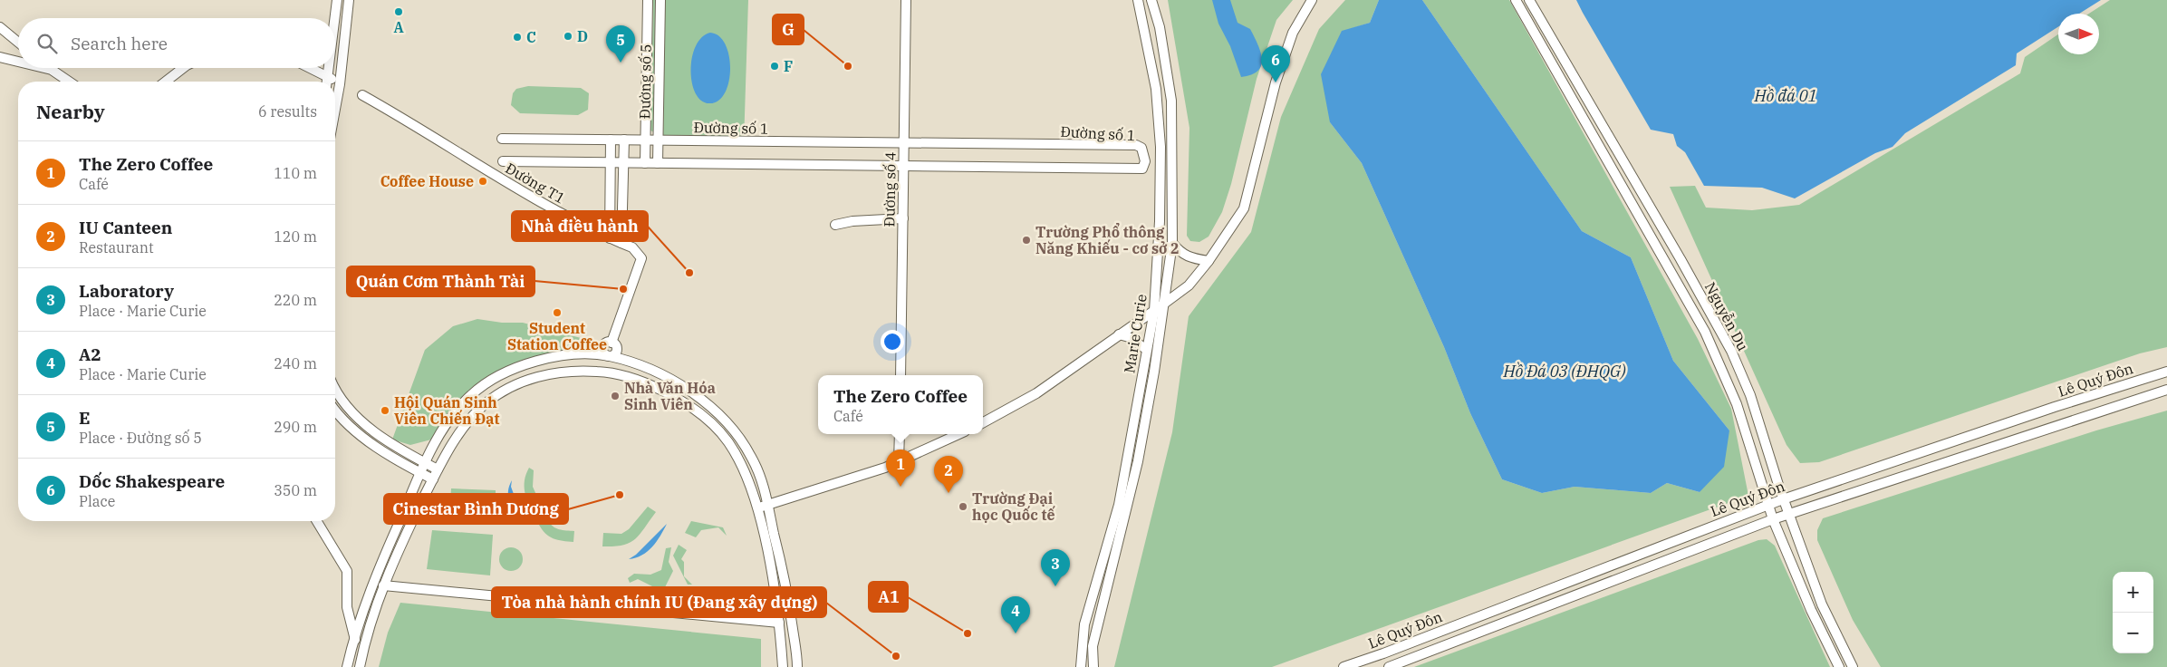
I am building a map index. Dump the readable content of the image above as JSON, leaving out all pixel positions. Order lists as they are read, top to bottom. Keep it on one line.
{"streets":{"street":["Đường số 5","Đường số 1","Đường T1","Đường số 4","Nguyễn Du","Marie Curie","Lê Quý Đôn"]},"crossings":[["Đường số 5","Đường số 1"],["Đường số 1","Đường số 4"],["Nguyễn Du","Lê Quý Đôn"]],"water":["Hồ đá 01","Hồ Đá 03 (ĐHQG)"],"places":["A","D","C","F","G","Coffee House","Trường Phổ thông Năng Khiếu - cơ sở 2","Nhà điều hành","Quán Cơm Thành Tài","Student Station Coffee","Nhà Văn Hóa Sinh Viên","Hội Quán Sinh Viên Chiến Đạt","Cinestar Bình Dương","Trường Đại học Quốc tế","A1","Tòa nhà hành chính IU (Đang xây dựng)"],"north":"right","page":{"search":"Search here","pins":["5","6","1","2","3","4"],"heading":["Nearby","6 results"],"list":[{"mark":"1","name":"The Zero Coffee","note":"Café","value":"110 m"},{"mark":"2","name":"IU Canteen","note":"Restaurant","value":"120 m"},{"mark":"3","name":"Laboratory","note":"Place · Marie Curie","value":"220 m"},{"mark":"4","name":"A2","note":"Place · Marie Curie","value":"240 m"},{"mark":"5","name":"E","note":"Place · Đường số 5","value":"290 m"},{"mark":"6","name":"Dốc Shakespeare","note":"Place","value":"350 m"}],"popup":["The Zero Coffee","Café"],"map_buttons":["+","−"]}}
